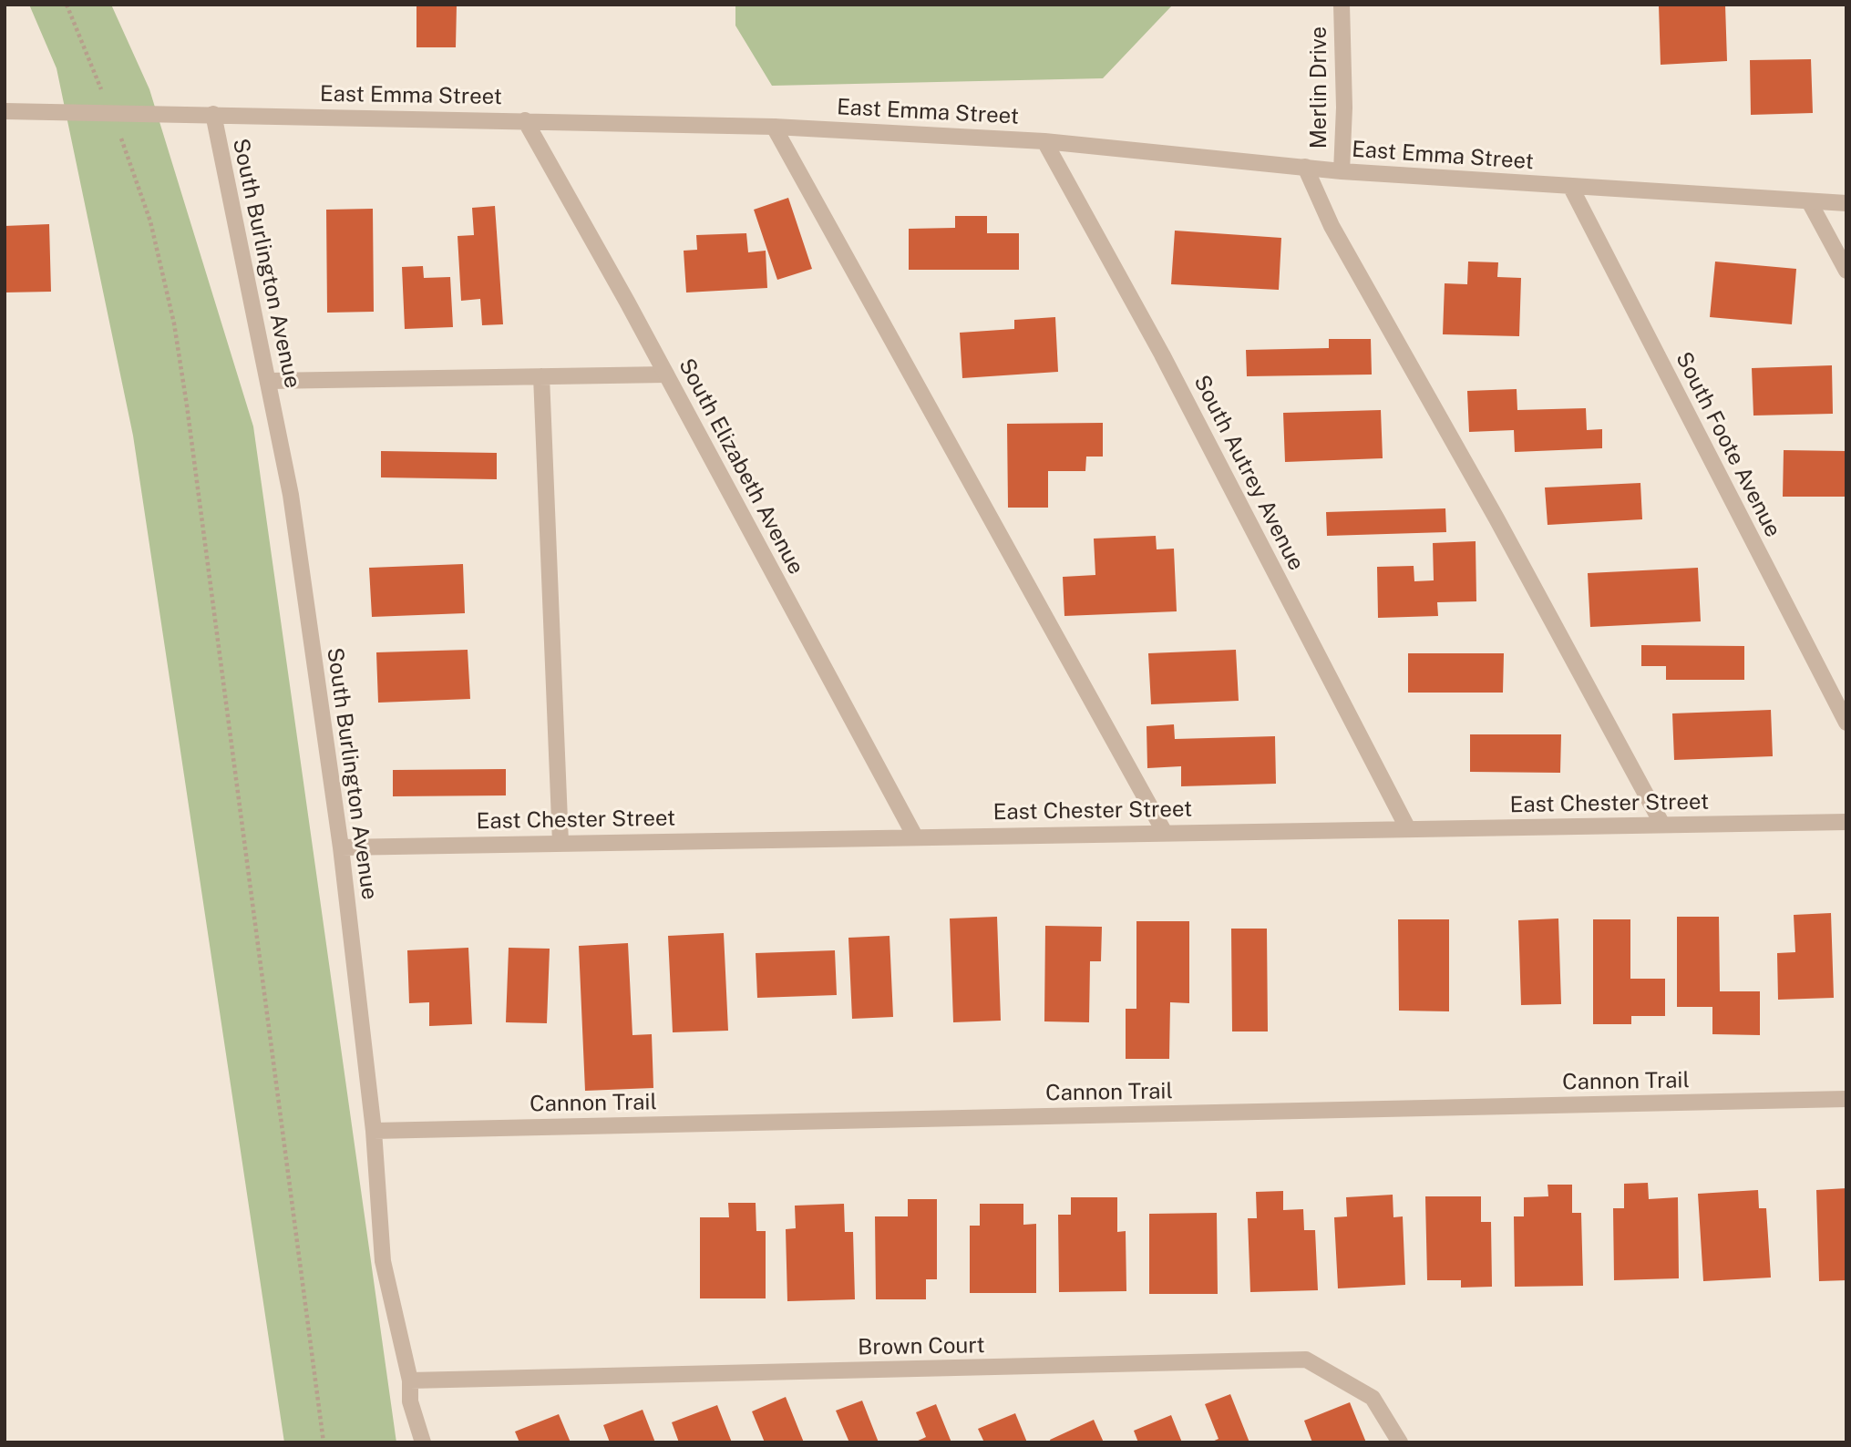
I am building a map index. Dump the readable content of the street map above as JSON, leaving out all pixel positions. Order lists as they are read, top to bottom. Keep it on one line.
{"streets":{"street":["Merlin Drive","East Emma Street","South Burlington Avenue","South Foote Avenue","South Elizabeth Avenue","South Autrey Avenue","East Chester Street","Cannon Trail","Brown Court"]},"crossings":[["Merlin Drive","East Emma Street"],["East Emma Street","South Burlington Avenue"],["East Emma Street","South Foote Avenue"],["East Emma Street","South Elizabeth Avenue"],["East Emma Street","South Autrey Avenue"],["South Burlington Avenue","East Chester Street"],["South Burlington Avenue","Cannon Trail"],["South Burlington Avenue","Brown Court"],["South Elizabeth Avenue","East Chester Street"],["South Autrey Avenue","East Chester Street"]]}
